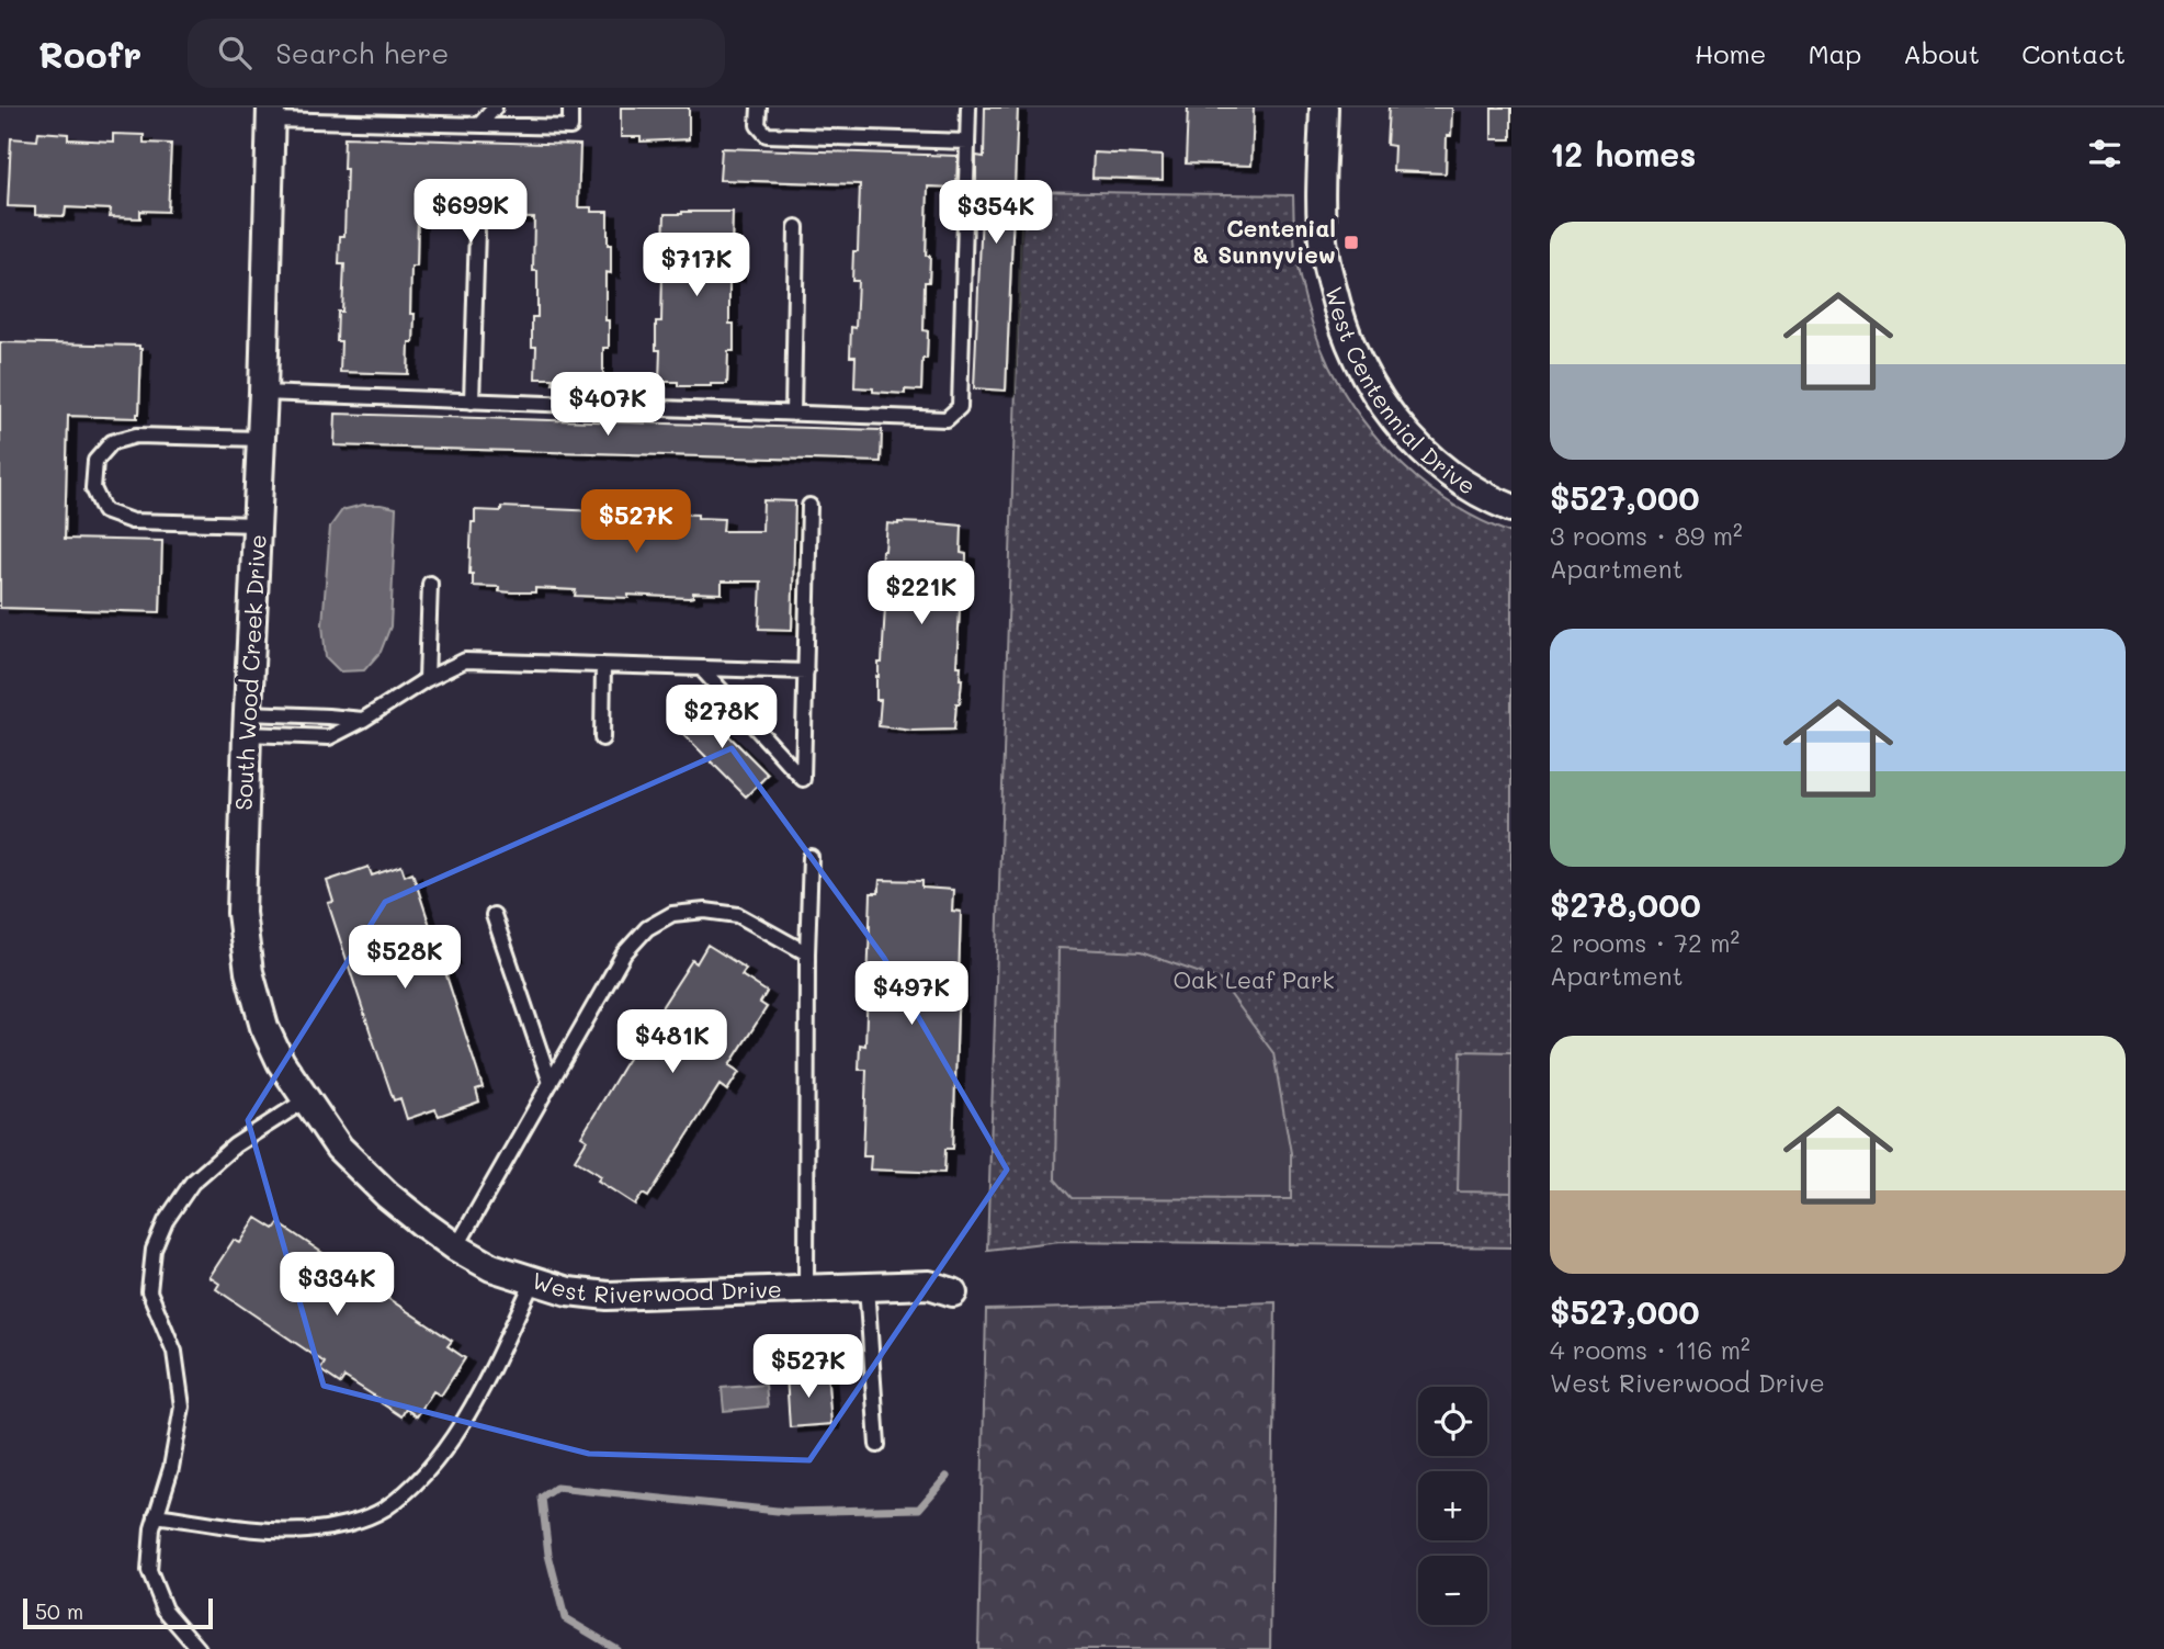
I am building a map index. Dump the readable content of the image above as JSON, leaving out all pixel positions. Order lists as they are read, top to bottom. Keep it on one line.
{"streets":{"street":["West Centennial Drive","South Wood Creek Drive","West Riverwood Drive"]},"crossings":[["South Wood Creek Drive","West Riverwood Drive"]],"parks":["Oak Leaf Park"],"places":{"transit":["Centenial & Sunnyview"]},"scale_bar":"50 m","page":{"header":"Roofr","search":"Search here","nav":["Home","Map","About","Contact"],"heading":"12 homes","price":["$699K","$354K","$717K","$407K","$527K","$221K","$278K","$528K","$497K","$481K","$334K","$527K"],"list":[{"name":"$527,000","note":"3 rooms · 89 m² · Apartment"},{"name":"$278,000","note":"2 rooms · 72 m² · Apartment"},{"name":"$527,000","note":"4 rooms · 116 m² · West Riverwood Drive"}],"map_buttons":["+","−"],"scale":"50 m"}}
